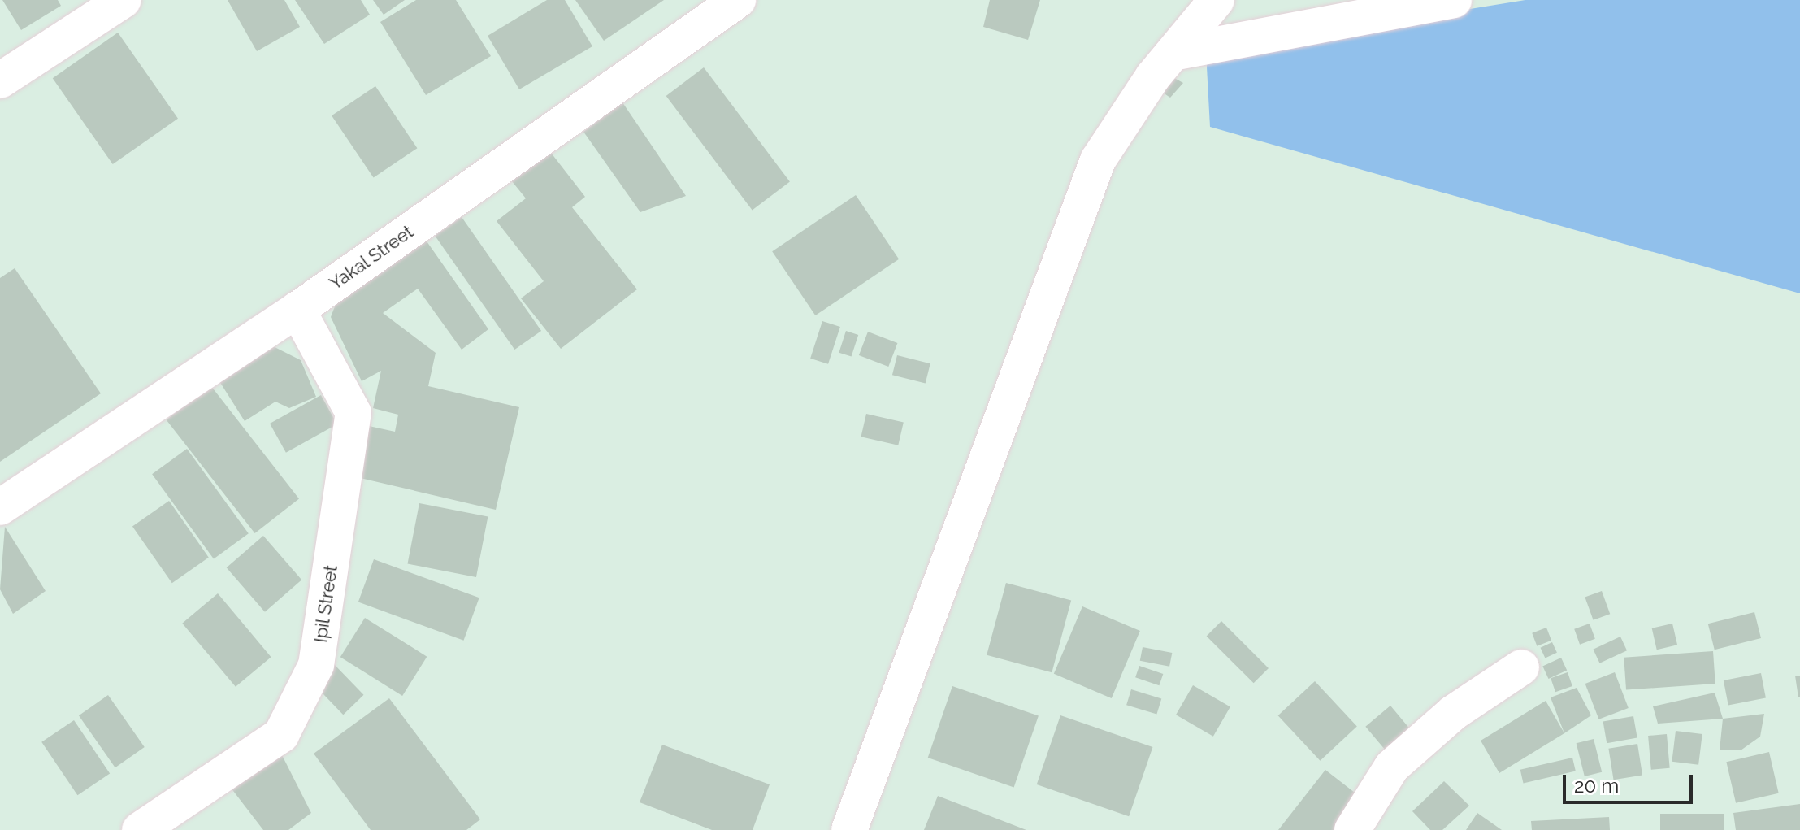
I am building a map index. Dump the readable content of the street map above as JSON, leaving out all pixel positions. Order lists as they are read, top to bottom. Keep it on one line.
{"streets":{"street":["Yakal Street","Ipil Street"]},"crossings":[["Yakal Street","Ipil Street"]],"scale_bar":"20 m"}
